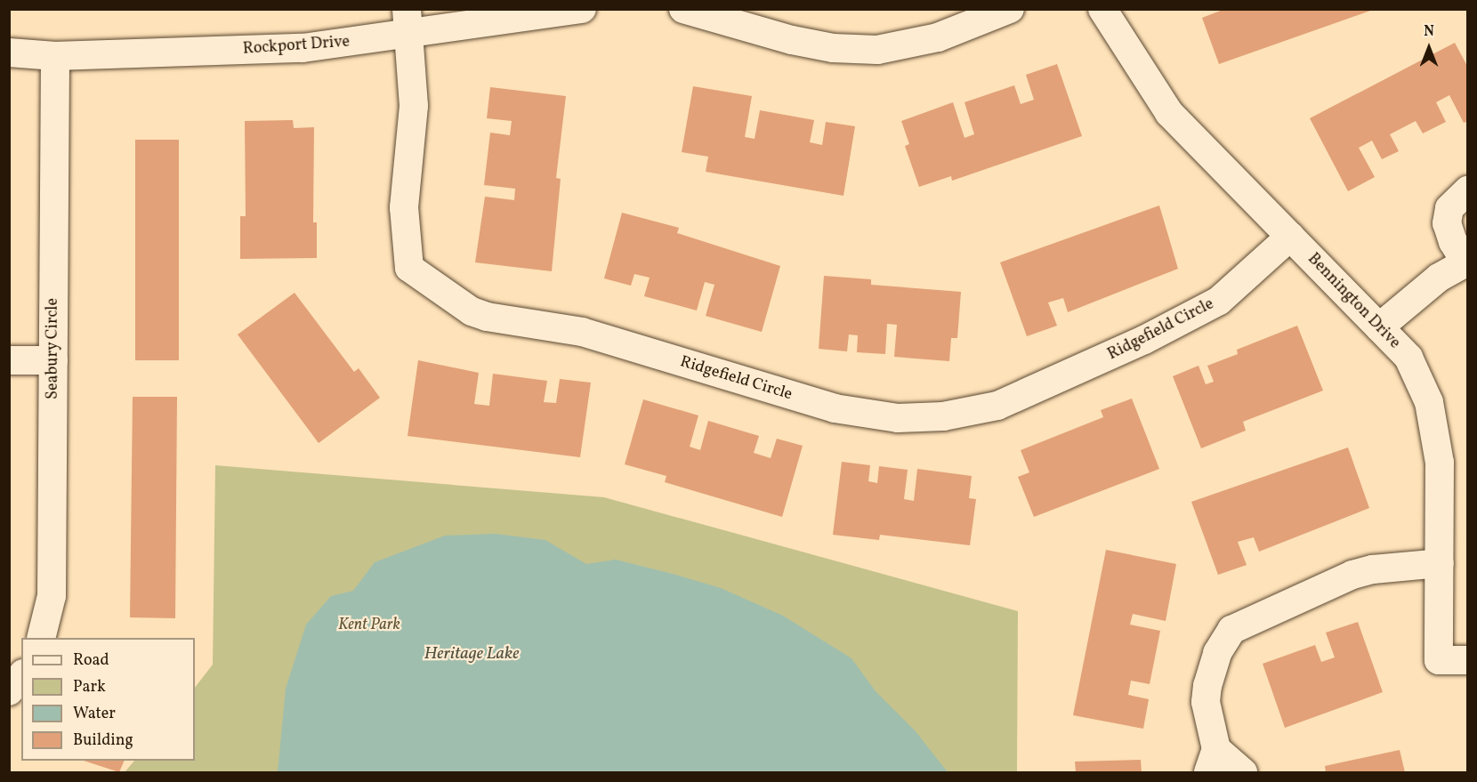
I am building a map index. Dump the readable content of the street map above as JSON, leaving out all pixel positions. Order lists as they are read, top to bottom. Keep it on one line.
{"streets":{"street":["Rockport Drive","Bennington Drive","Ridgefield Circle","Seabury Circle"]},"crossings":[["Rockport Drive","Ridgefield Circle"],["Rockport Drive","Seabury Circle"],["Bennington Drive","Ridgefield Circle"]],"water":["Heritage Lake"],"parks":["Kent Park"],"legend":["Road","Park","Water","Building"],"north":"top"}
